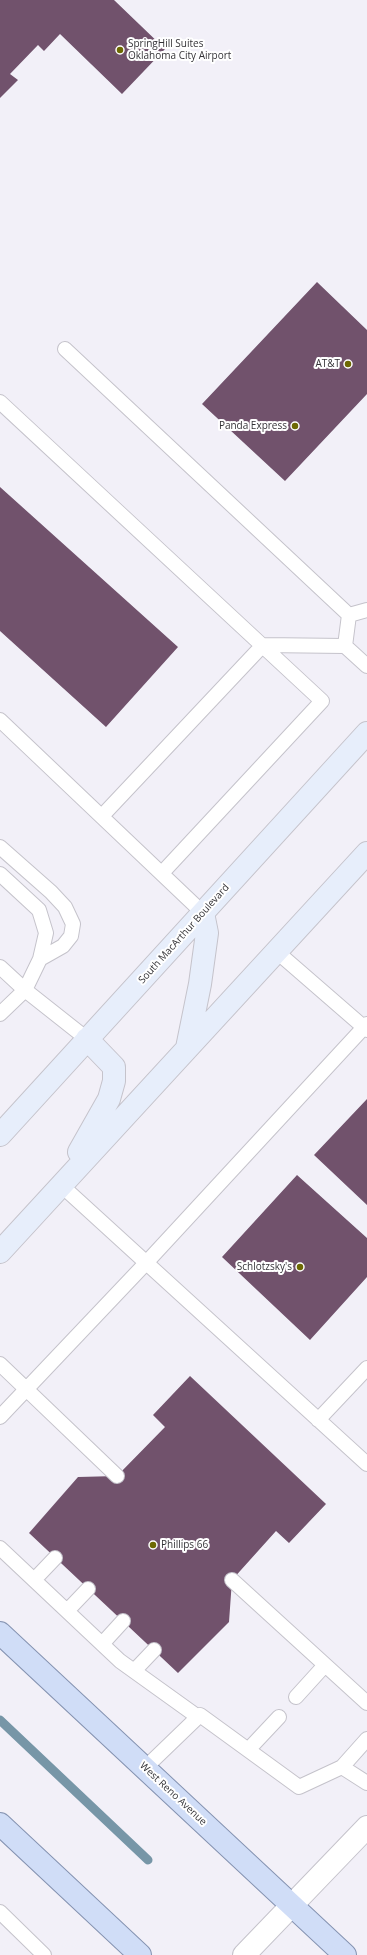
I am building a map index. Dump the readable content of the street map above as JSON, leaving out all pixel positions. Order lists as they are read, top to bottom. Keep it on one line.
{"streets":{"main road":["South MacArthur Boulevard","West Reno Avenue"]},"places":["SpringHill Suites Oklahoma City Airport","AT&T","Panda Express","Schlotzsky's","Phillips 66"]}
